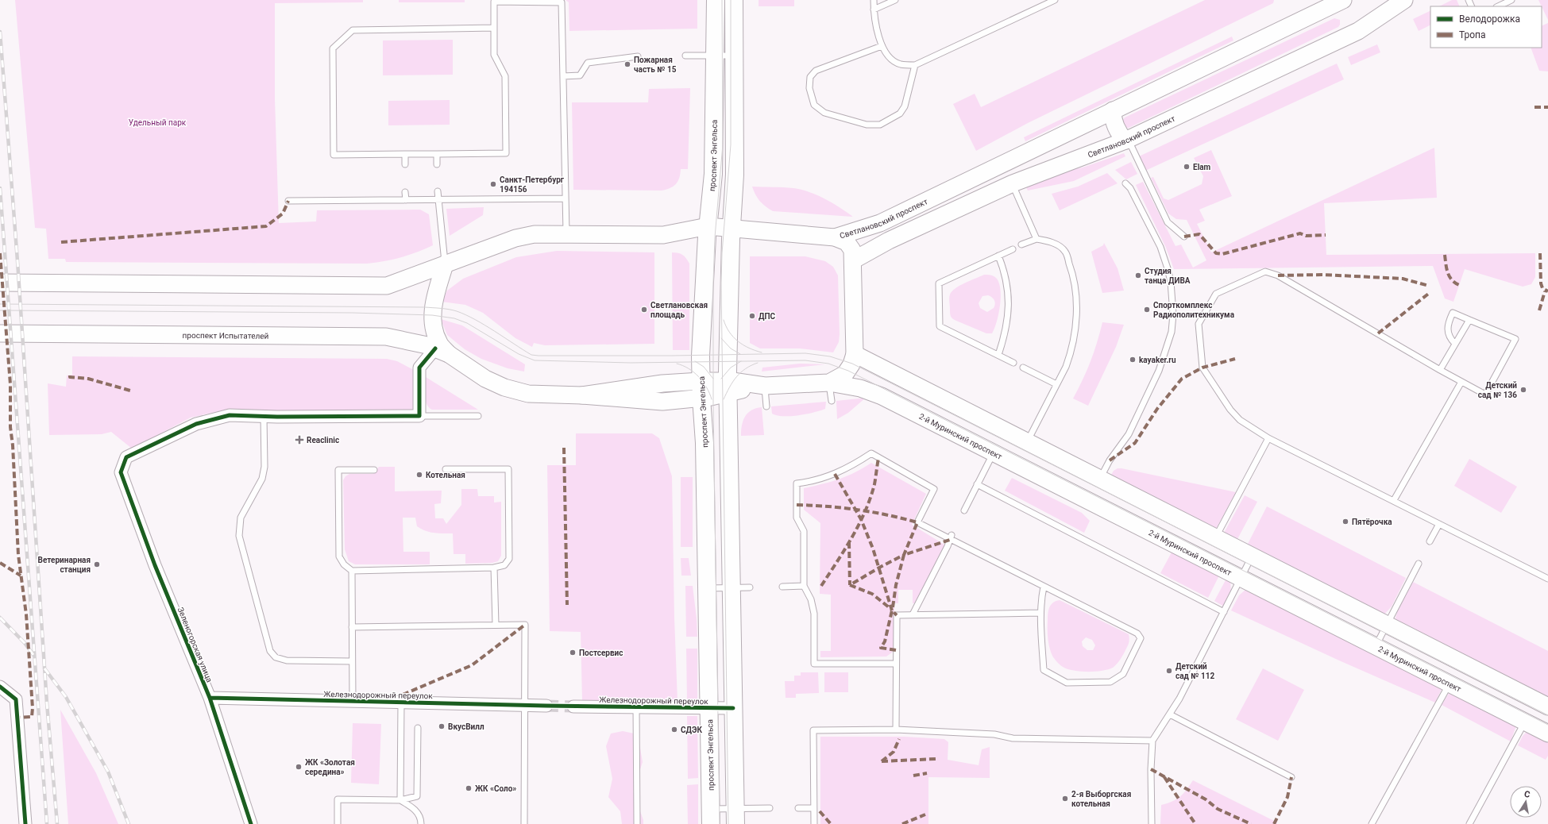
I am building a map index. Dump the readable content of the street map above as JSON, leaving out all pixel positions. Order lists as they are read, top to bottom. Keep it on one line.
{"streets":{"main road":["Светлановский проспект","проспект Энгельса","проспект Испытателей","2-й Муринский проспект"],"street":["Зеленогорская улица","Железнодорожный переулок"]},"crossings":[["проспект Энгельса","Железнодорожный переулок"],["Зеленогорская улица","Железнодорожный переулок"]],"parks":["Удельный парк"],"places":{"other":["Пожарная часть № 15","Elam","Санкт-Петербург 194156","Студия танца ДИВА","Светлановская площадь","Спорткомплекс Радиополитехникума","ДПС","kayaker.ru","Детский сад № 136","Котельная","Пятёрочка","Ветеринарная станция","Постсервис","Детский сад № 112","ВкусВилл","СДЭК","ЖК «Золотая середина»","ЖК «Соло»","2-я Выборгская котельная"],"health":["Reaclinic"]},"legend":["Велодорожка","Тропа"],"north":"top"}
